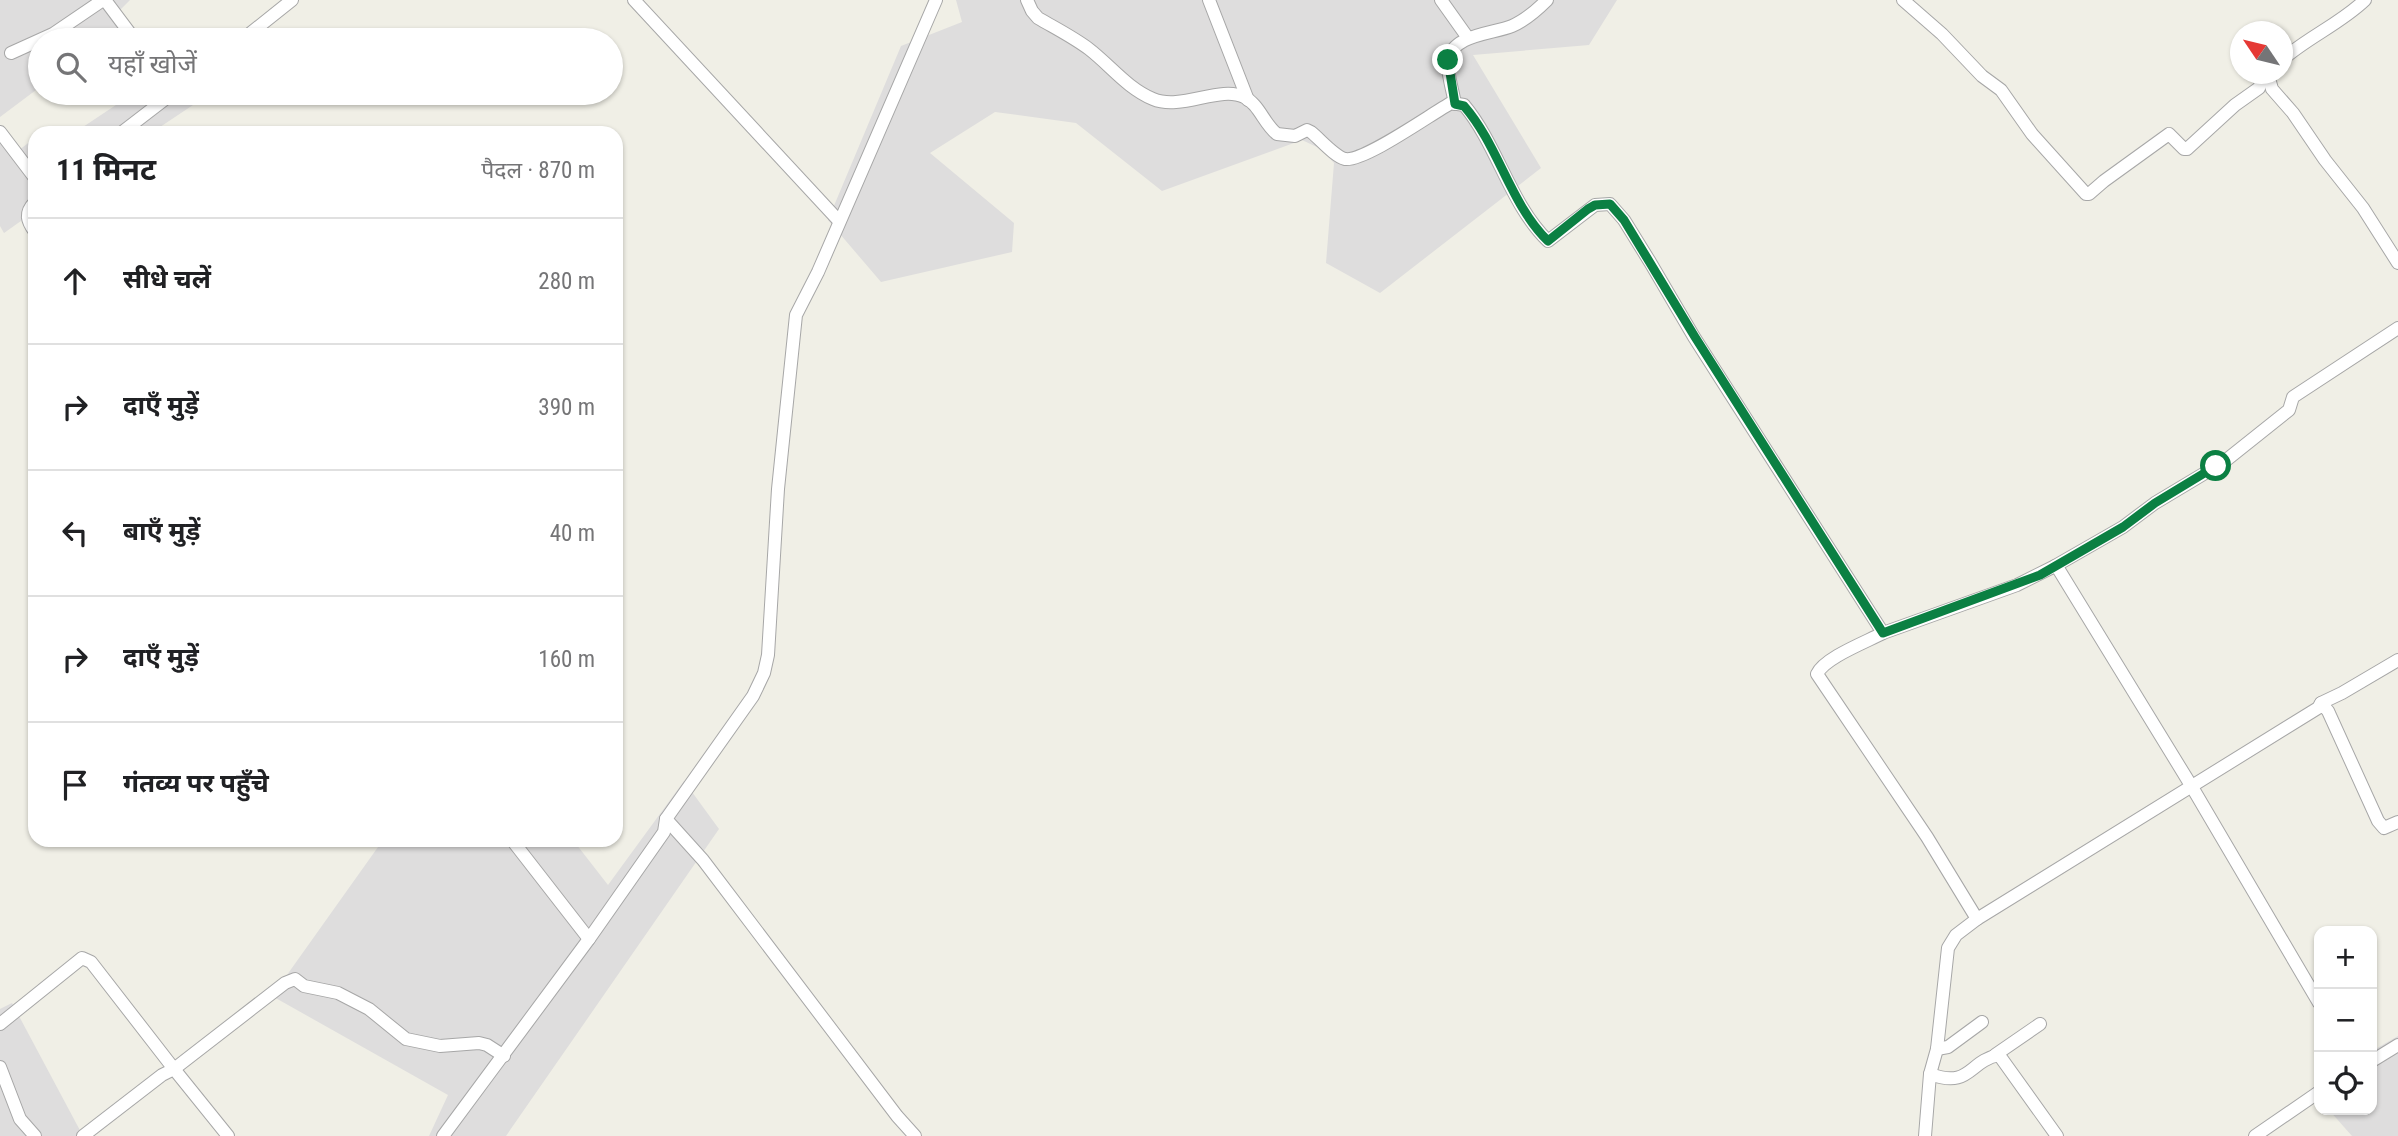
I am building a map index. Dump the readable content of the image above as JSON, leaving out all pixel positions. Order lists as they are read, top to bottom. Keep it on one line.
{"north":"top left","page":{"search":"यहाँ खोजें","heading":["11 मिनट","पैदल · 870 m"],"list":[["सीधे चलें","280 m"],["दाएँ मुड़ें","390 m"],["बाएँ मुड़ें","40 m"],["दाएँ मुड़ें","160 m"],"गंतव्य पर पहुँचे"],"map_buttons":["+","−"]}}
